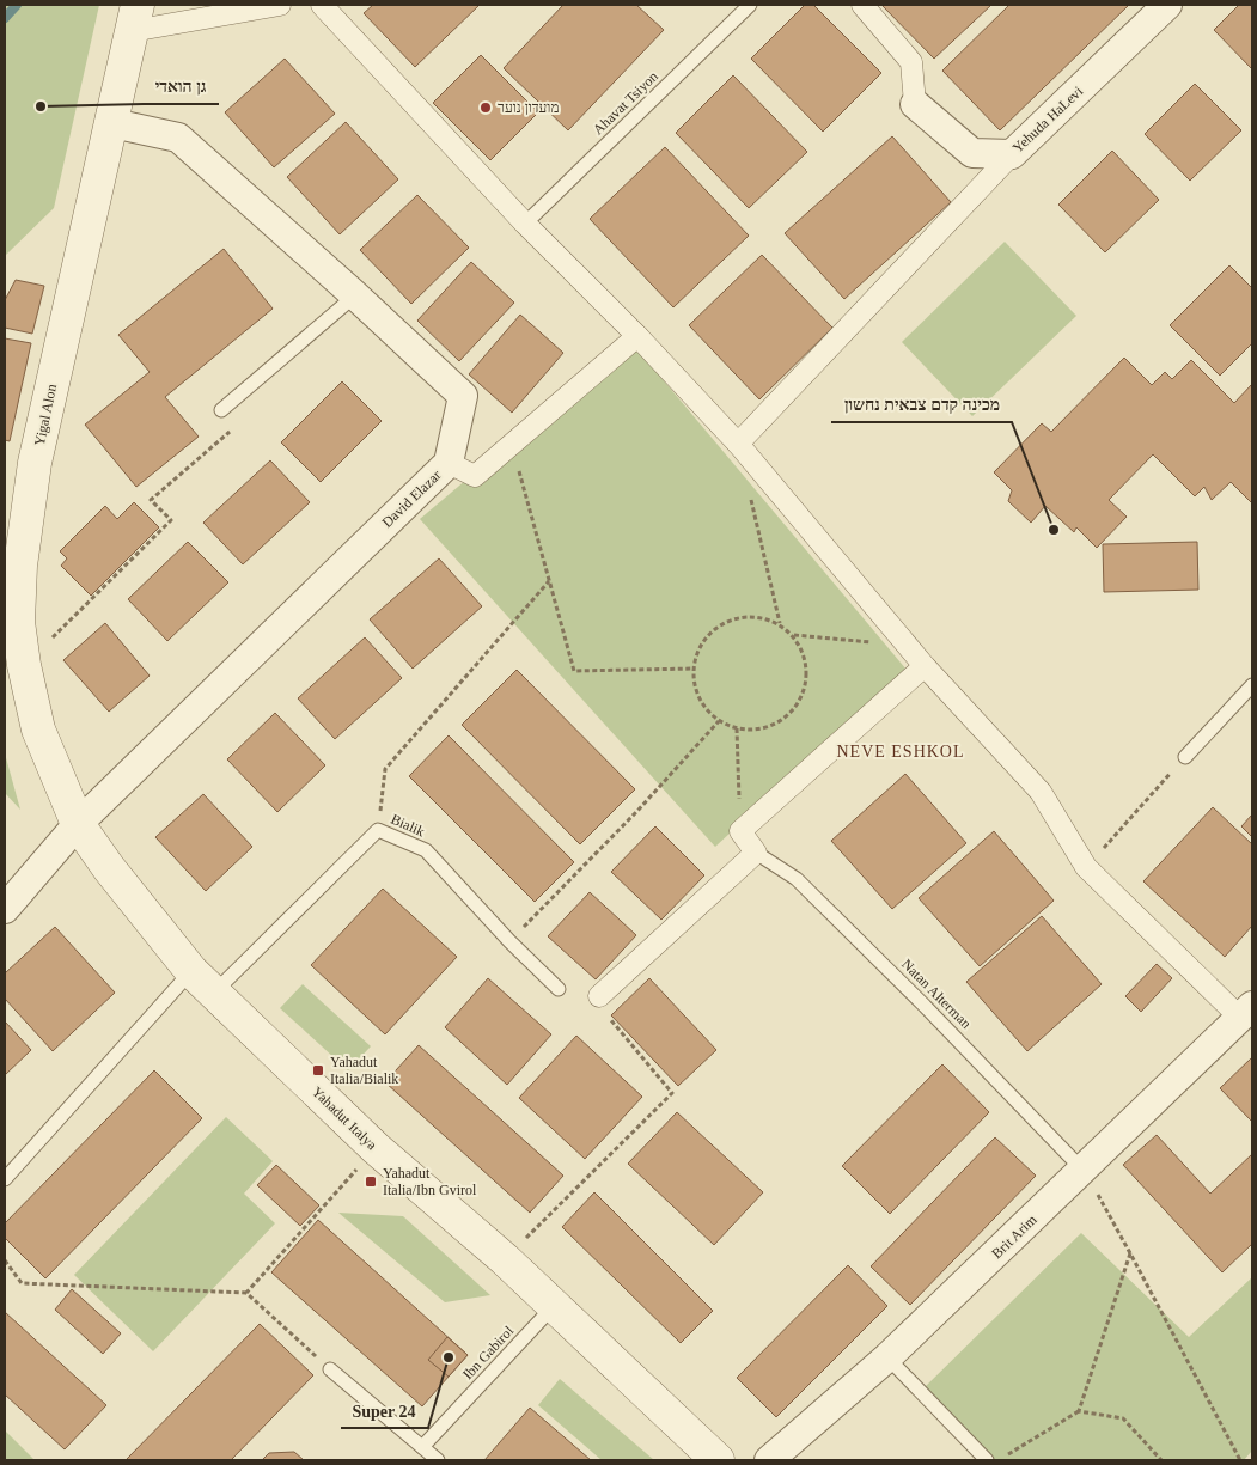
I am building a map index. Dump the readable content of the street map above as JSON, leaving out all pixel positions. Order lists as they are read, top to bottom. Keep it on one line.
{"streets":{"street":["Yehuda HaLevi","Yigal Alon","David Elazar","Yahadut Italya","Brit Arim"],"lane":["Ahavat Tsiyon","Bialik","Natan Alterman","Ibn Gabirol"]},"crossings":[["Yigal Alon","David Elazar"],["Yigal Alon","Yahadut Italya"],["David Elazar","Yahadut Italya"],["Bialik","Yahadut Italya"],["Natan Alterman","Brit Arim"],["Yahadut Italya","Ibn Gabirol"]],"districts":["NEVE ESHKOL"],"places":{"other":["גן הואדי","מועדון נוער","מכינה קדם צבאית נחשון","Super 24"],"transit":["Yahadut Italia/Bialik","Yahadut Italia/Ibn Gvirol"]}}
